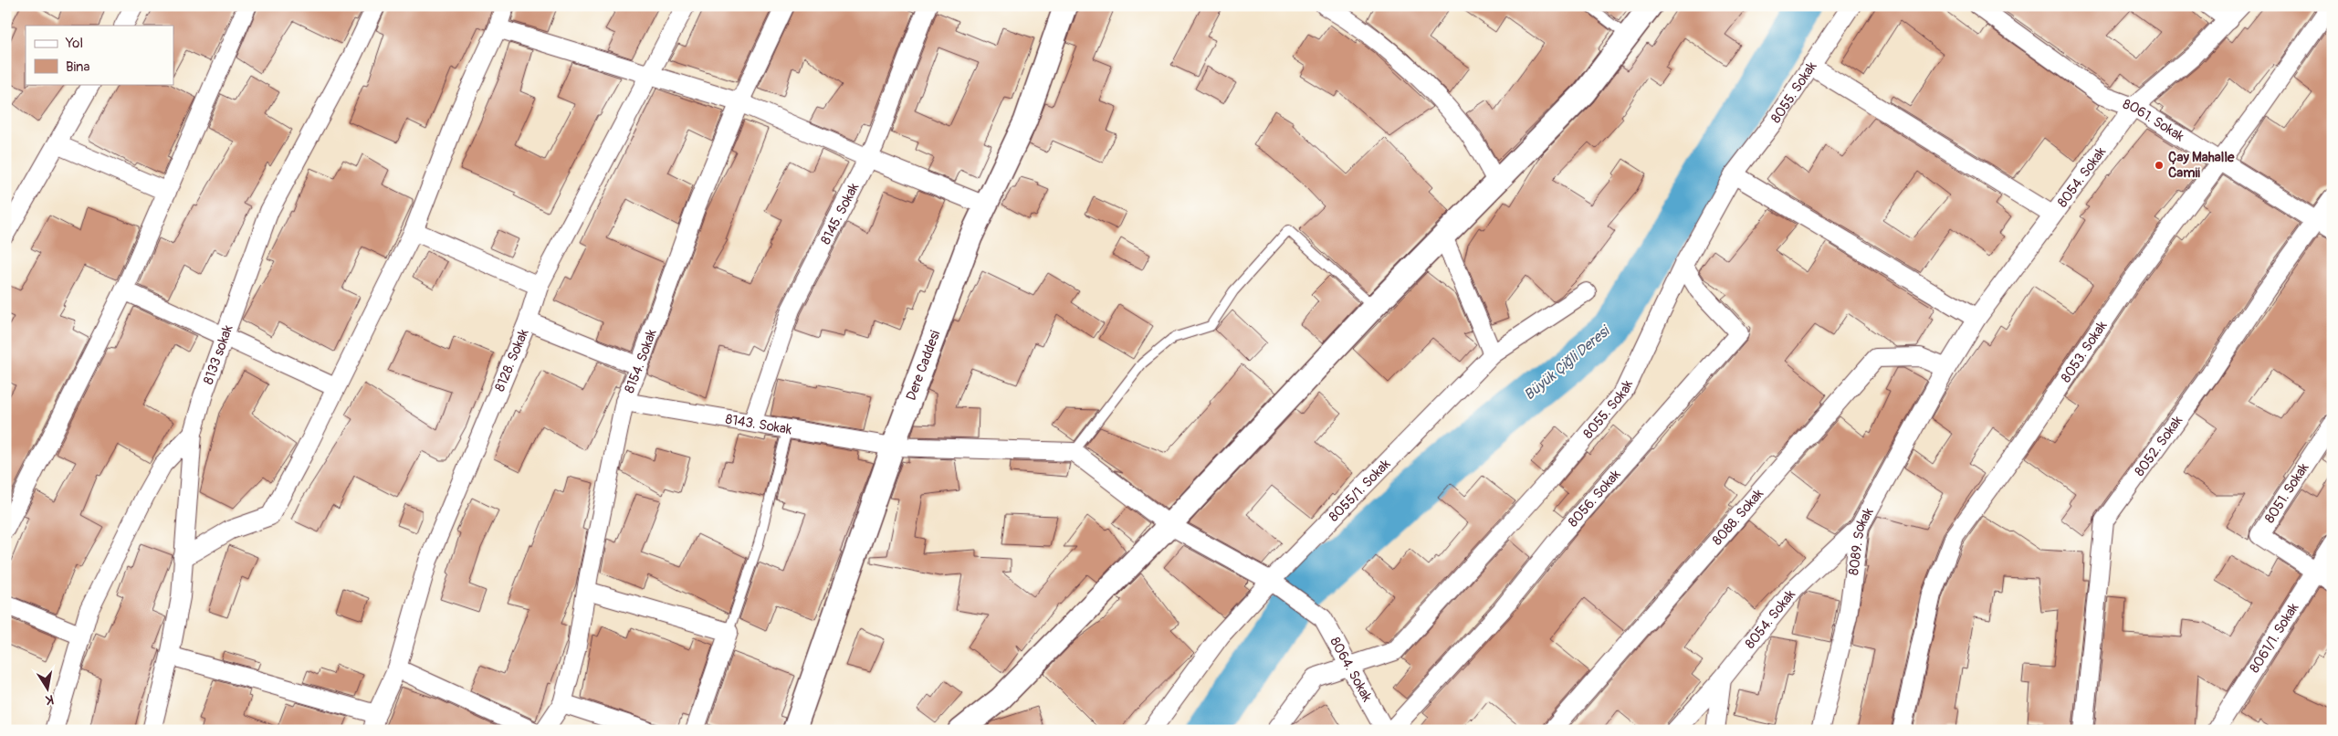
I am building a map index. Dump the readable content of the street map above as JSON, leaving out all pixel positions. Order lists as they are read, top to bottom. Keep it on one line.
{"streets":{"street":["8055. Sokak","8061. Sokak","8054. Sokak","8145. Sokak","8053. Sokak","8133 sokak","8128. Sokak","8154. Sokak","Dere Caddesi","8143. Sokak","8052. Sokak","8055/1. Sokak","8051. Sokak","8056. Sokak","8088. Sokak","8089. Sokak","8061/1. Sokak","8064. Sokak"]},"crossings":[["8055. Sokak","8056. Sokak"],["8055. Sokak","8064. Sokak"],["8061. Sokak","8054. Sokak"],["8061. Sokak","8053. Sokak"],["8061. Sokak","8052. Sokak"],["8054. Sokak","8088. Sokak"],["8054. Sokak","8089. Sokak"],["8145. Sokak","8143. Sokak"],["8154. Sokak","8143. Sokak"],["Dere Caddesi","8143. Sokak"],["8143. Sokak","8064. Sokak"],["8055/1. Sokak","8064. Sokak"],["8051. Sokak","8061/1. Sokak"],["8088. Sokak","8089. Sokak"]],"water":["Büyük Çiğli Deresi"],"places":["Çay Mahalle Camii"],"legend":["Yol","Bina"],"north":"bottom"}
